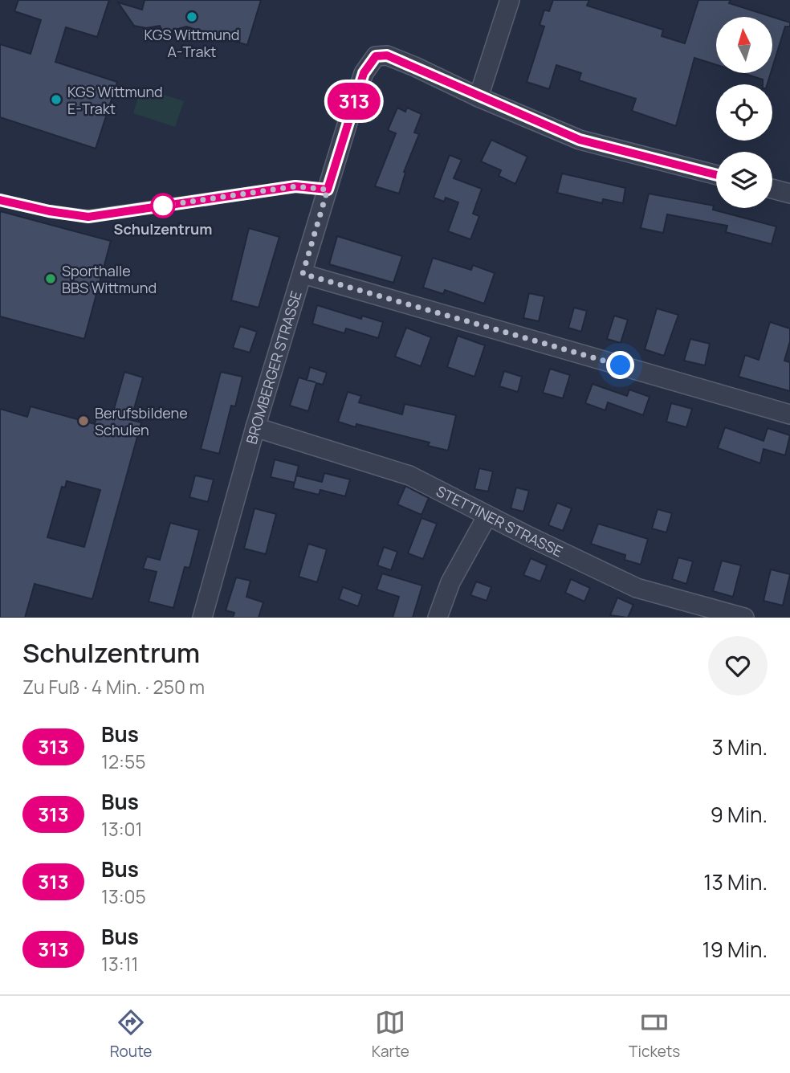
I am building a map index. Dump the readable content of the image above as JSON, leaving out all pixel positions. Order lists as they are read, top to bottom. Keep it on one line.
{"streets":{"street":["BROMBERGER STRASSE","STETTINER STRASSE"]},"crossings":[["BROMBERGER STRASSE","STETTINER STRASSE"]],"places":["KGS Wittmund A-Trakt","KGS Wittmund E-Trakt","Schulzentrum","Sporthalle BBS Wittmund","Berufsbildene Schulen"],"lines":["bus line 313"],"north":"top","page":{"on_map":"313","heading":["Schulzentrum","Zu Fuß · 4 Min. · 250 m"],"list":[{"mark":"313","name":"Bus","note":"12:55","value":"3 Min."},{"mark":"313","name":"Bus","note":"13:01","value":"9 Min."},{"mark":"313","name":"Bus","note":"13:05","value":"13 Min."},{"mark":"313","name":"Bus","note":"13:11","value":"19 Min."}],"tabs":["Route","Karte","Tickets"]}}
